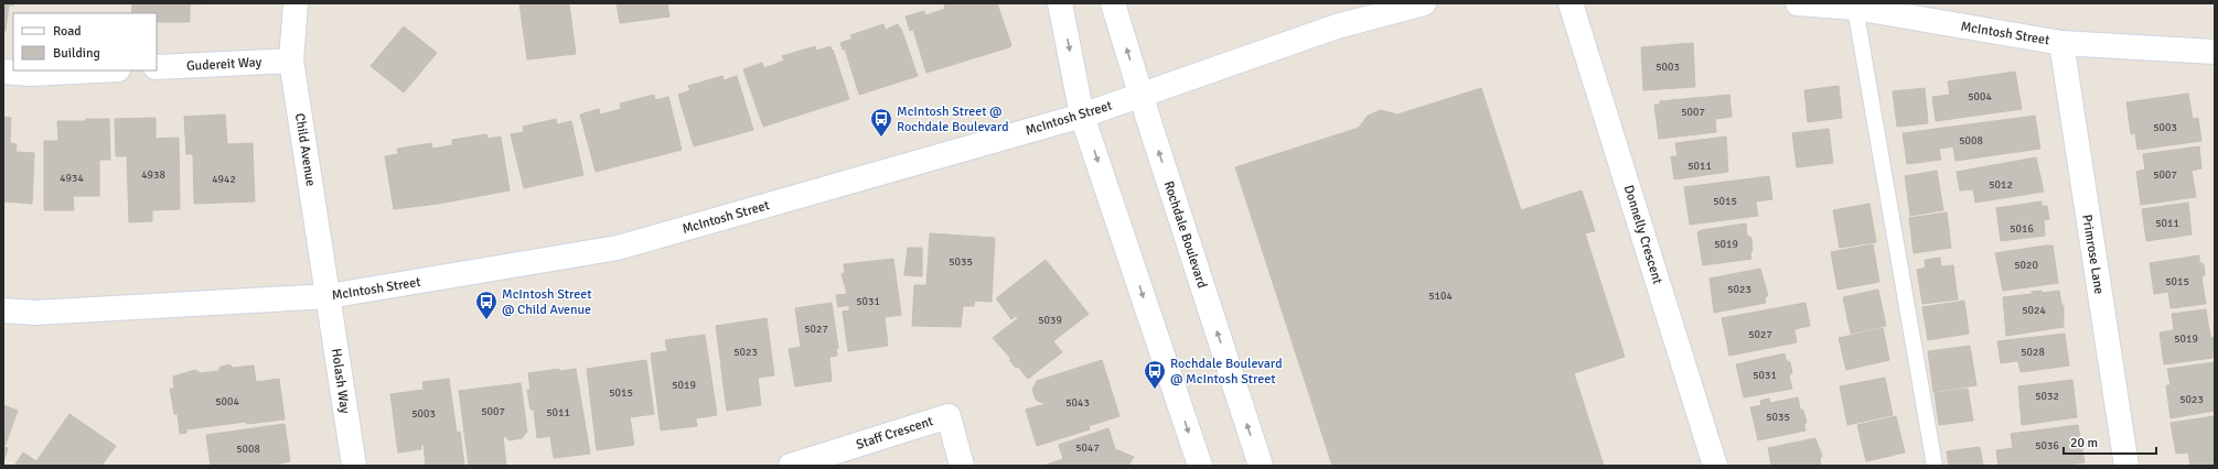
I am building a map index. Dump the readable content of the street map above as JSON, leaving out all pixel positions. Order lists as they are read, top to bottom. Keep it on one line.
{"streets":{"street":["McIntosh Street","Gudereit Way","Child Avenue","Rochdale Boulevard","Donnelly Crescent","Primrose Lane","Holash Way","Staff Crescent"]},"crossings":[["McIntosh Street","Child Avenue"],["McIntosh Street","Rochdale Boulevard"],["McIntosh Street","Primrose Lane"],["McIntosh Street","Holash Way"],["Gudereit Way","Child Avenue"],["Child Avenue","Holash Way"]],"places":{"bus stop":["McIntosh Street @ Rochdale Boulevard","McIntosh Street @ Child Avenue","Rochdale Boulevard @ McIntosh Street"]},"house_numbers":["5003","5004","5007","5003","5008","5011","4938","5007","4934","4942","5012","5015","5011","5016","5019","5035","5020","5015","5023","5104","5031","5024","5039","5027","5027","5019","5023","5028","5031","5019","5015","5032","5023","5004","5043","5007","5011","5003","5035","5036","5047","5008"],"legend":["Road","Building"],"scale_bar":"20 m"}
